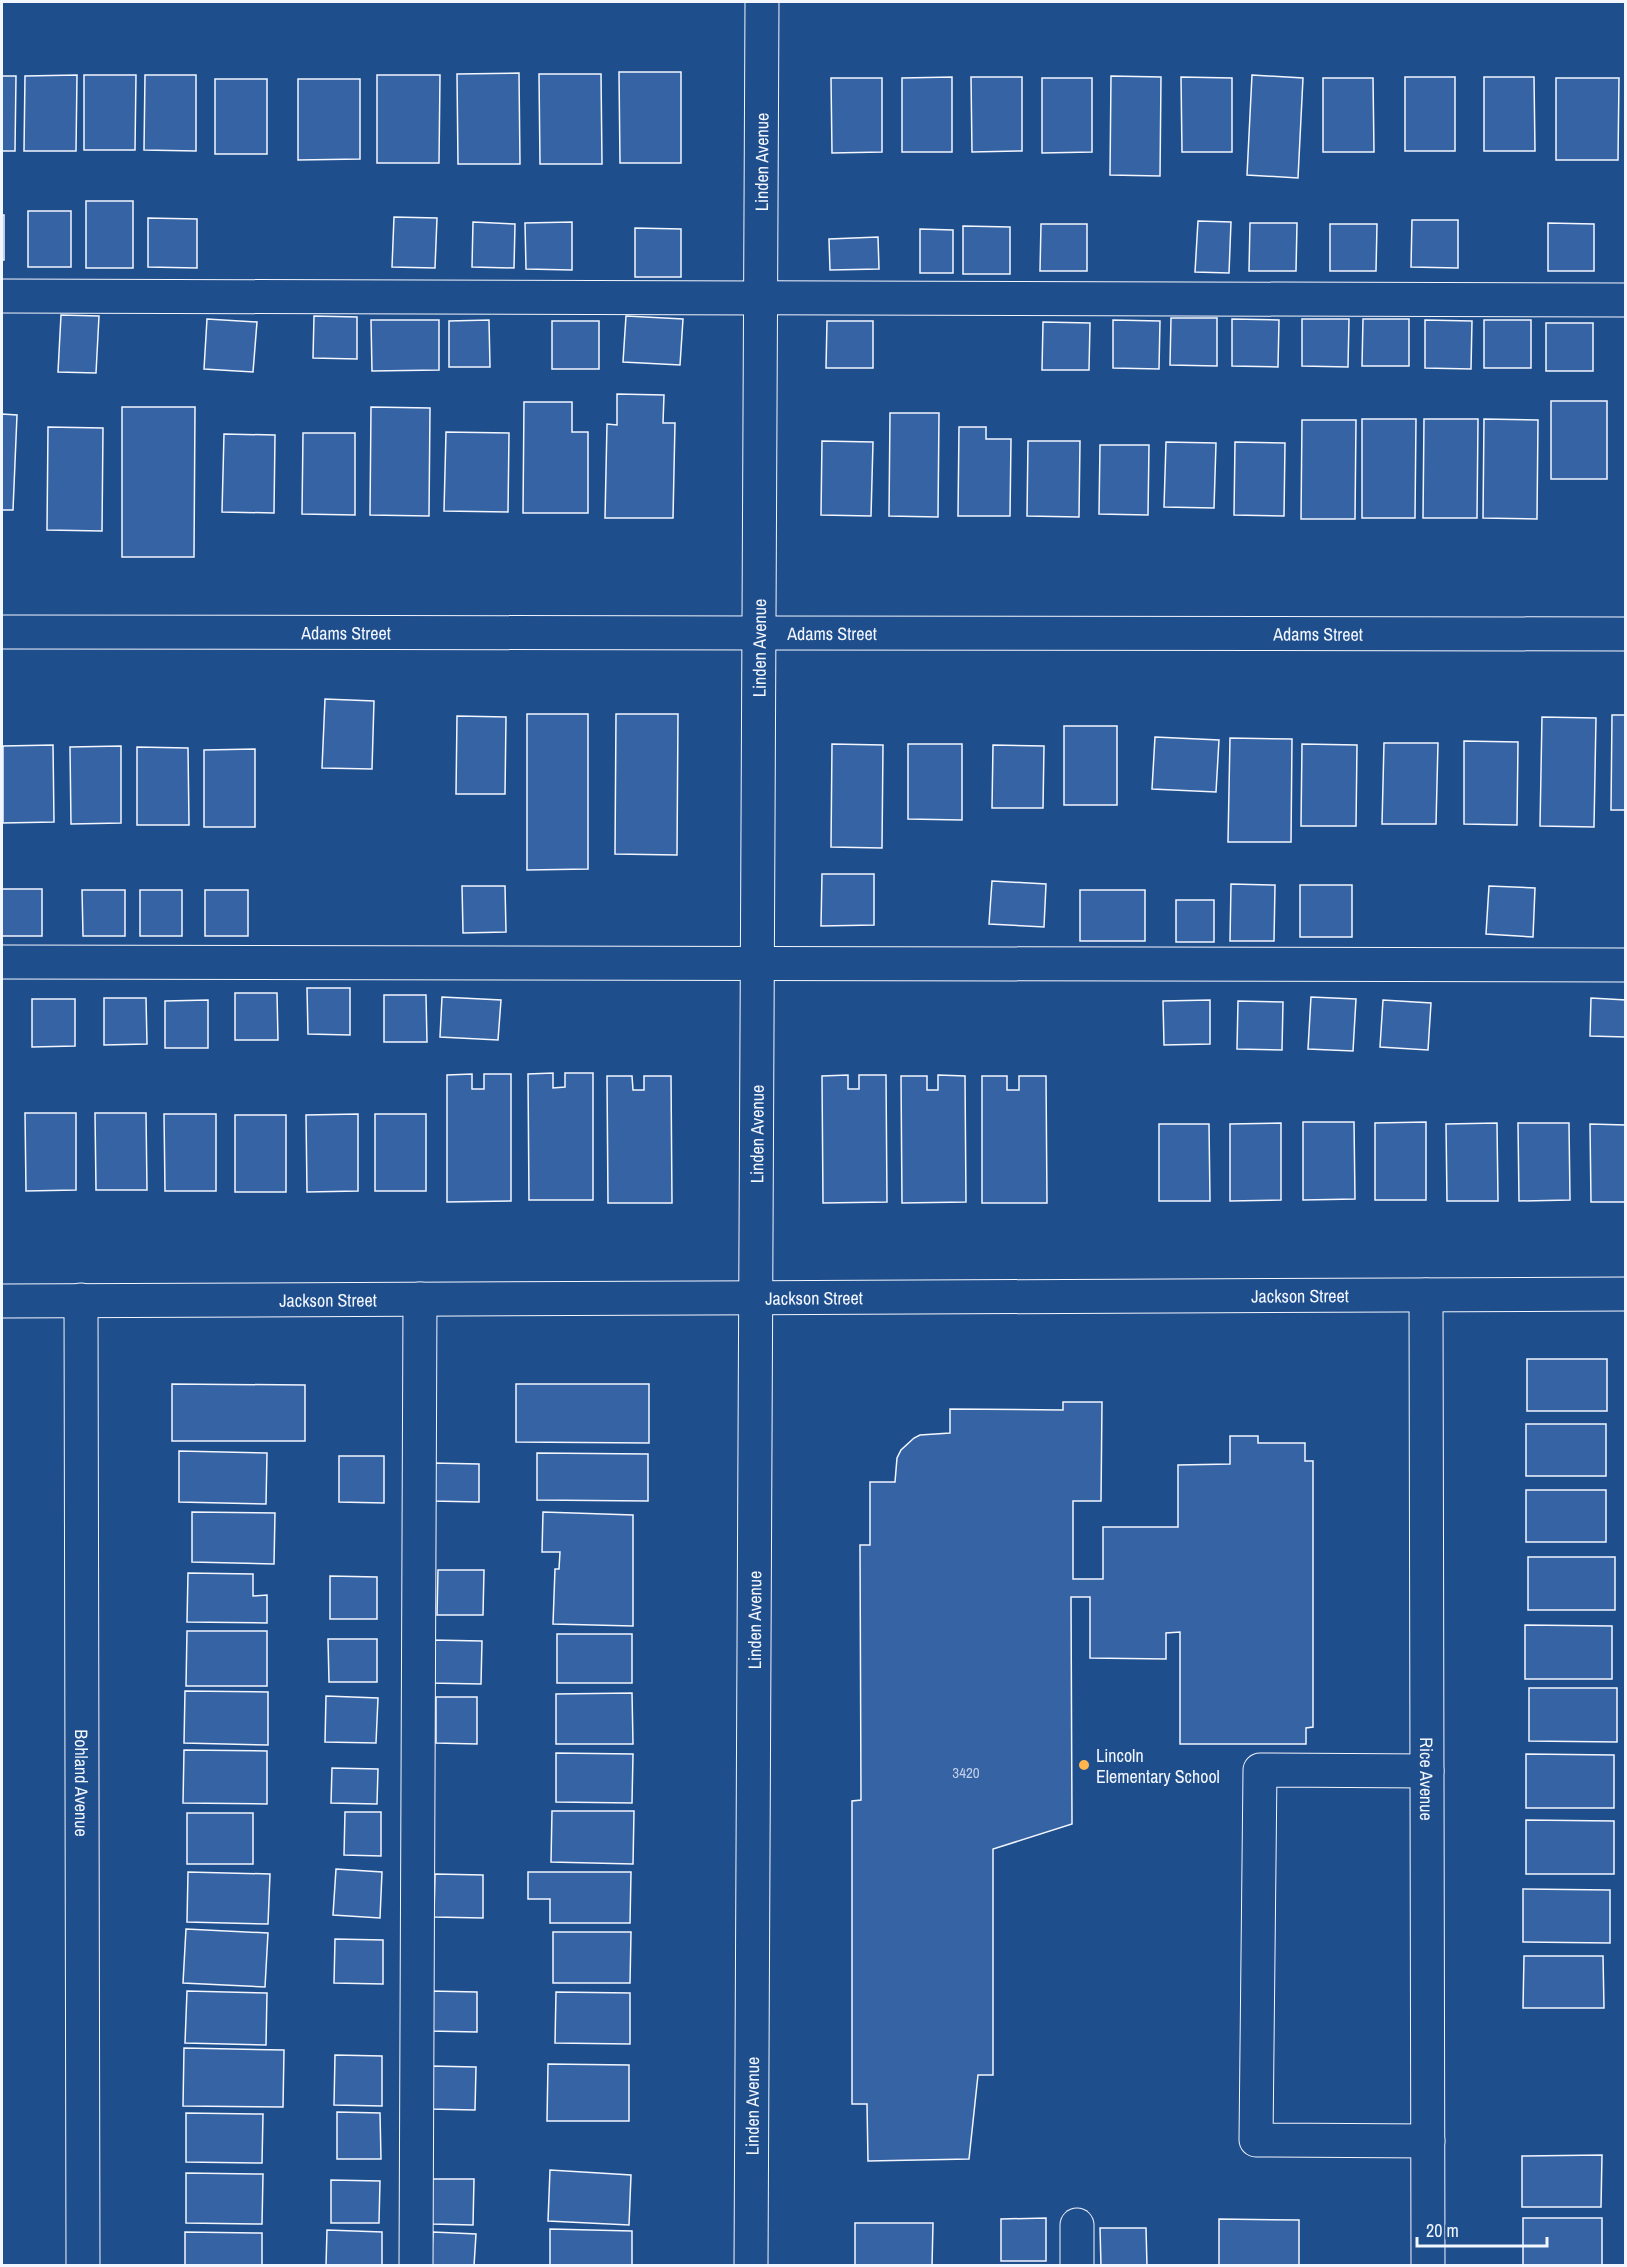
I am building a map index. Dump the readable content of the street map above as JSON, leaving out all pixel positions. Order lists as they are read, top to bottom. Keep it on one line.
{"streets":{"street":["Linden Avenue","Adams Street","Jackson Street","Rice Avenue","Bohland Avenue"]},"crossings":[["Linden Avenue","Adams Street"],["Linden Avenue","Jackson Street"],["Jackson Street","Rice Avenue"],["Jackson Street","Bohland Avenue"]],"places":["Lincoln Elementary School"],"house_numbers":["3420"],"scale_bar":"20 m"}
